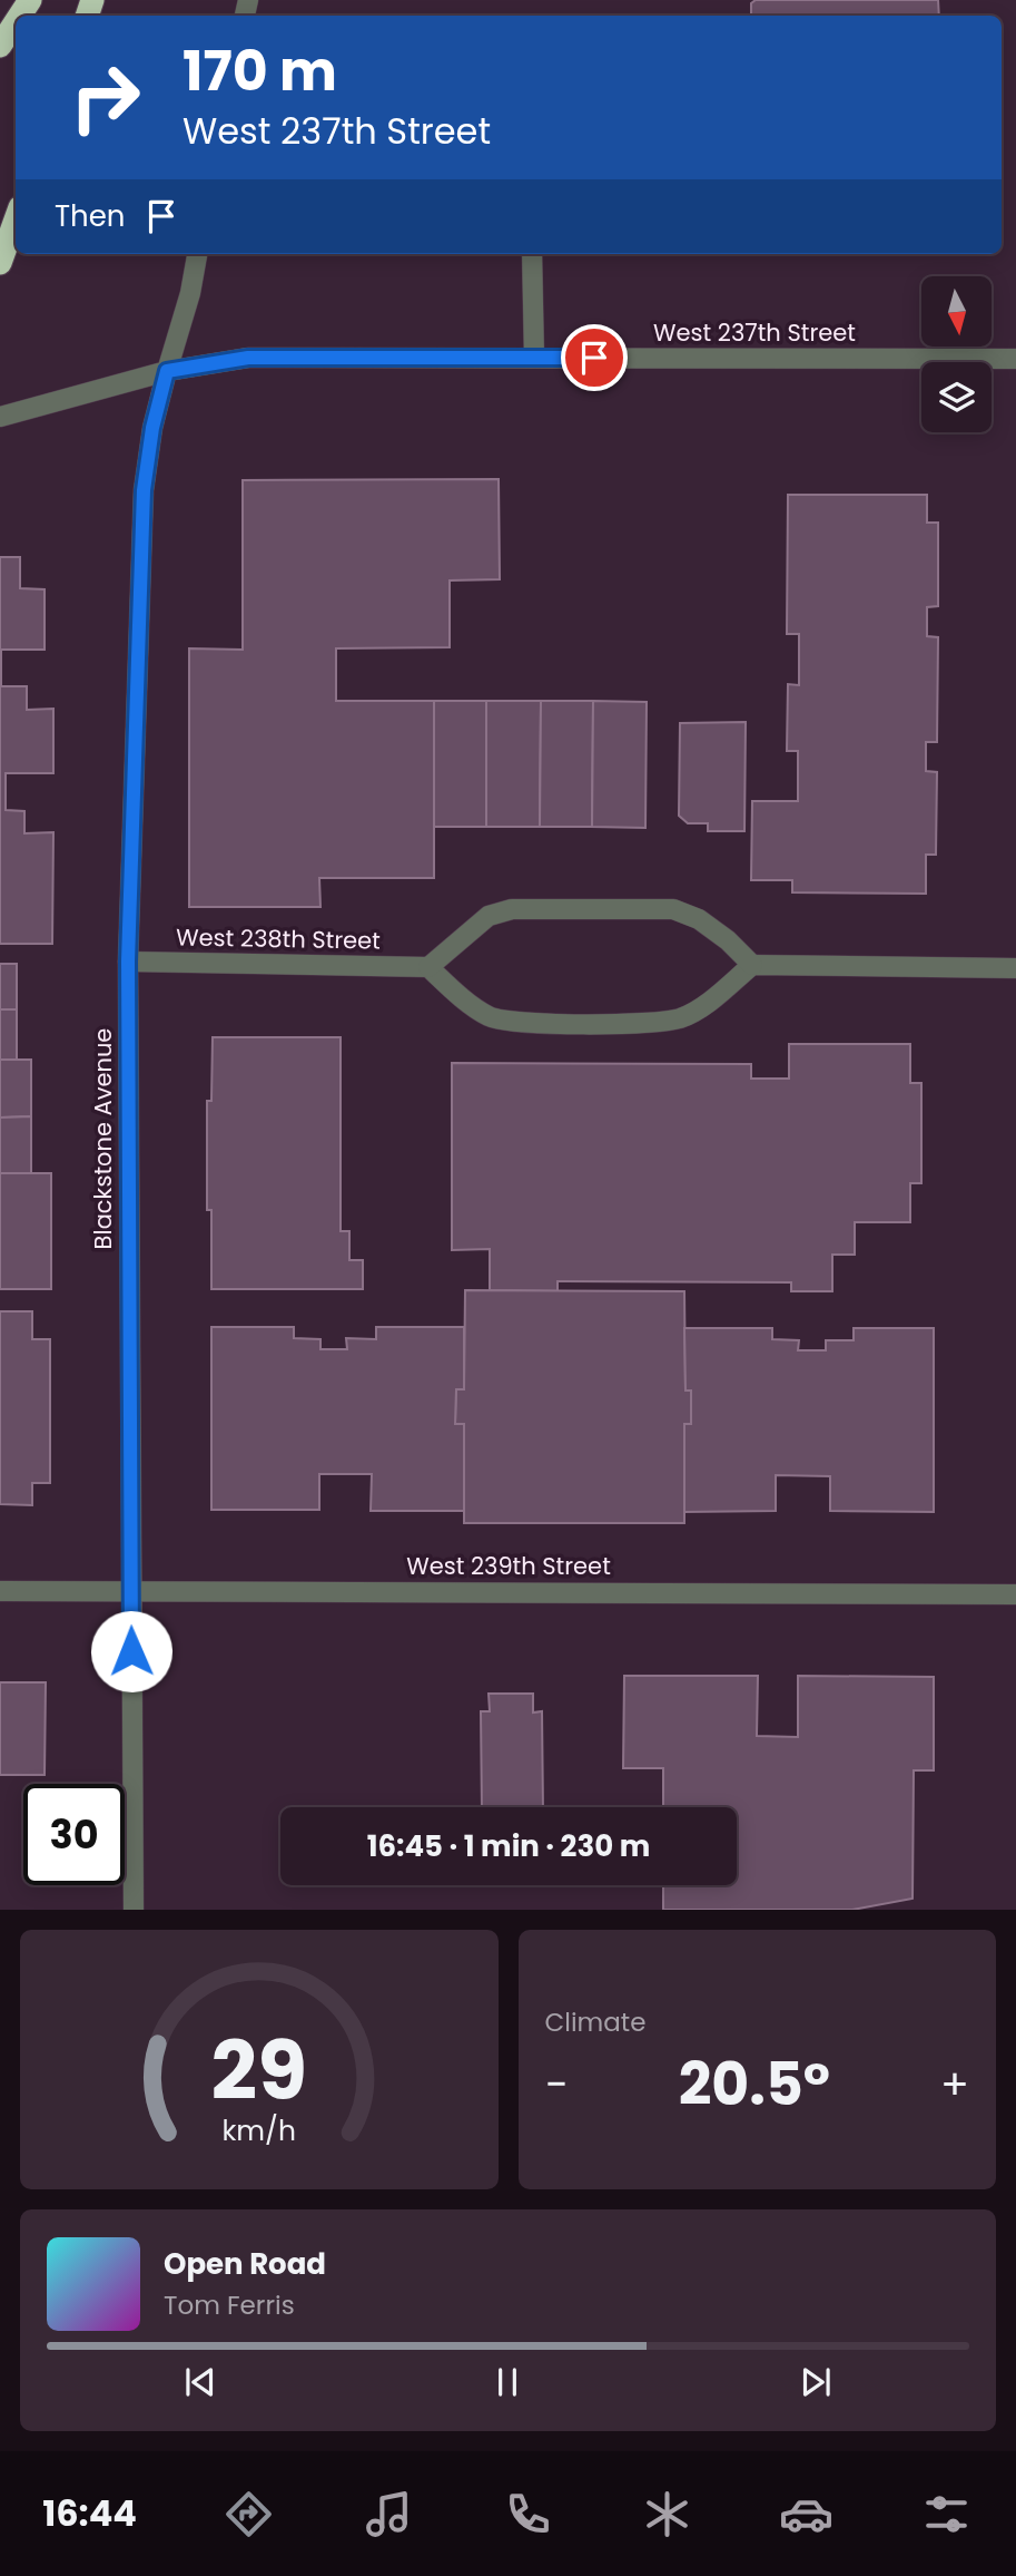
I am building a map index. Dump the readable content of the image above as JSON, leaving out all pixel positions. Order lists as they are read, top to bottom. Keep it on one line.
{"streets":{"street":["West 237th Street","West 238th Street","Blackstone Avenue","West 239th Street"]},"crossings":[["West 237th Street","Blackstone Avenue"],["West 238th Street","Blackstone Avenue"],["Blackstone Avenue","West 239th Street"]],"north":"bottom","page":{"turn":["170 m","West 237th Street"],"then":"Then","limit":"30","trip":"16:45 · 1 min · 230 m","tile":"Climate","heat":["−","20.5°","+"],"song":["Open Road","Tom Ferris"],"tabs":"16:44","gauge":["29","km/h"]}}
